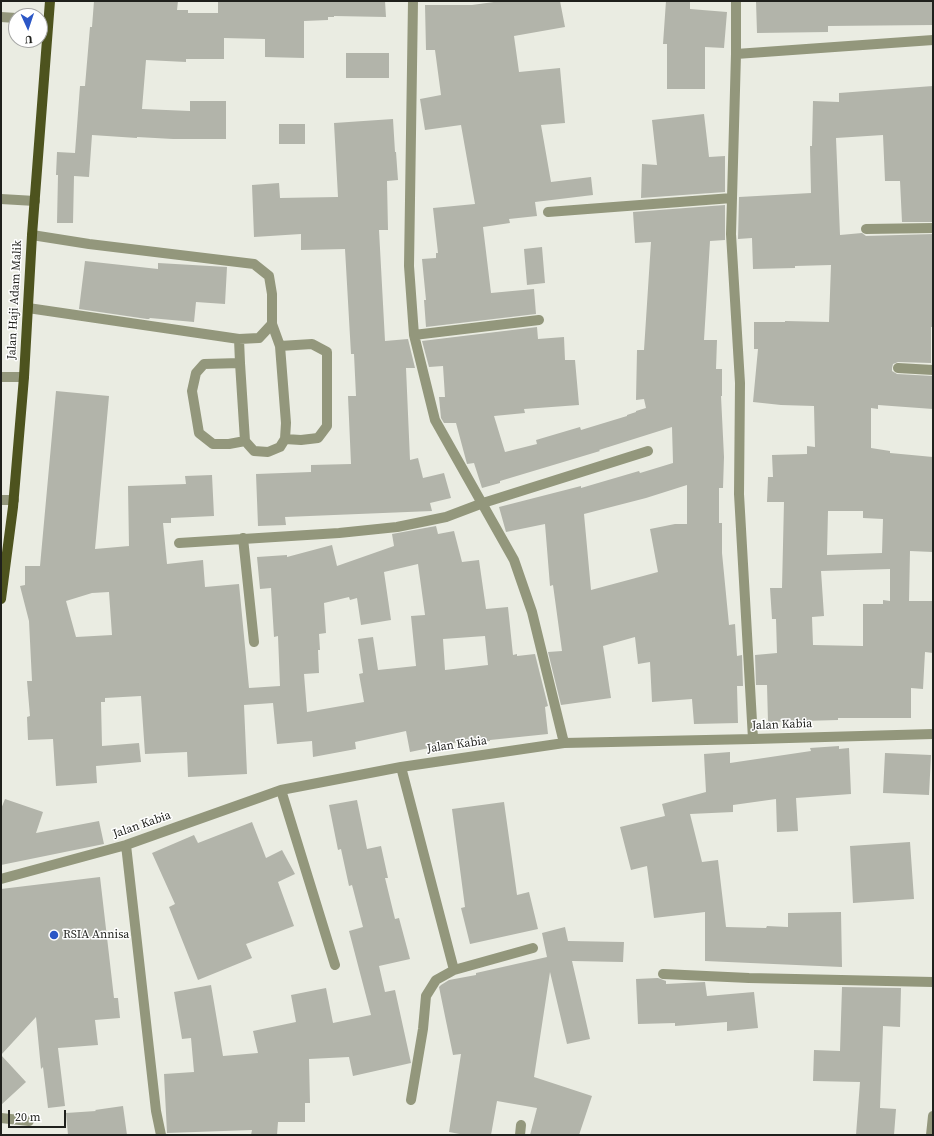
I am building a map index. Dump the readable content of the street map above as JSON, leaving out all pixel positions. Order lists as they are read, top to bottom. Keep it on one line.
{"streets":{"main road":["Jalan Haji Adam Malik"],"street":["Jalan Kabia"]},"places":["RSIA Annisa"],"scale_bar":"20 m","north":"bottom"}
